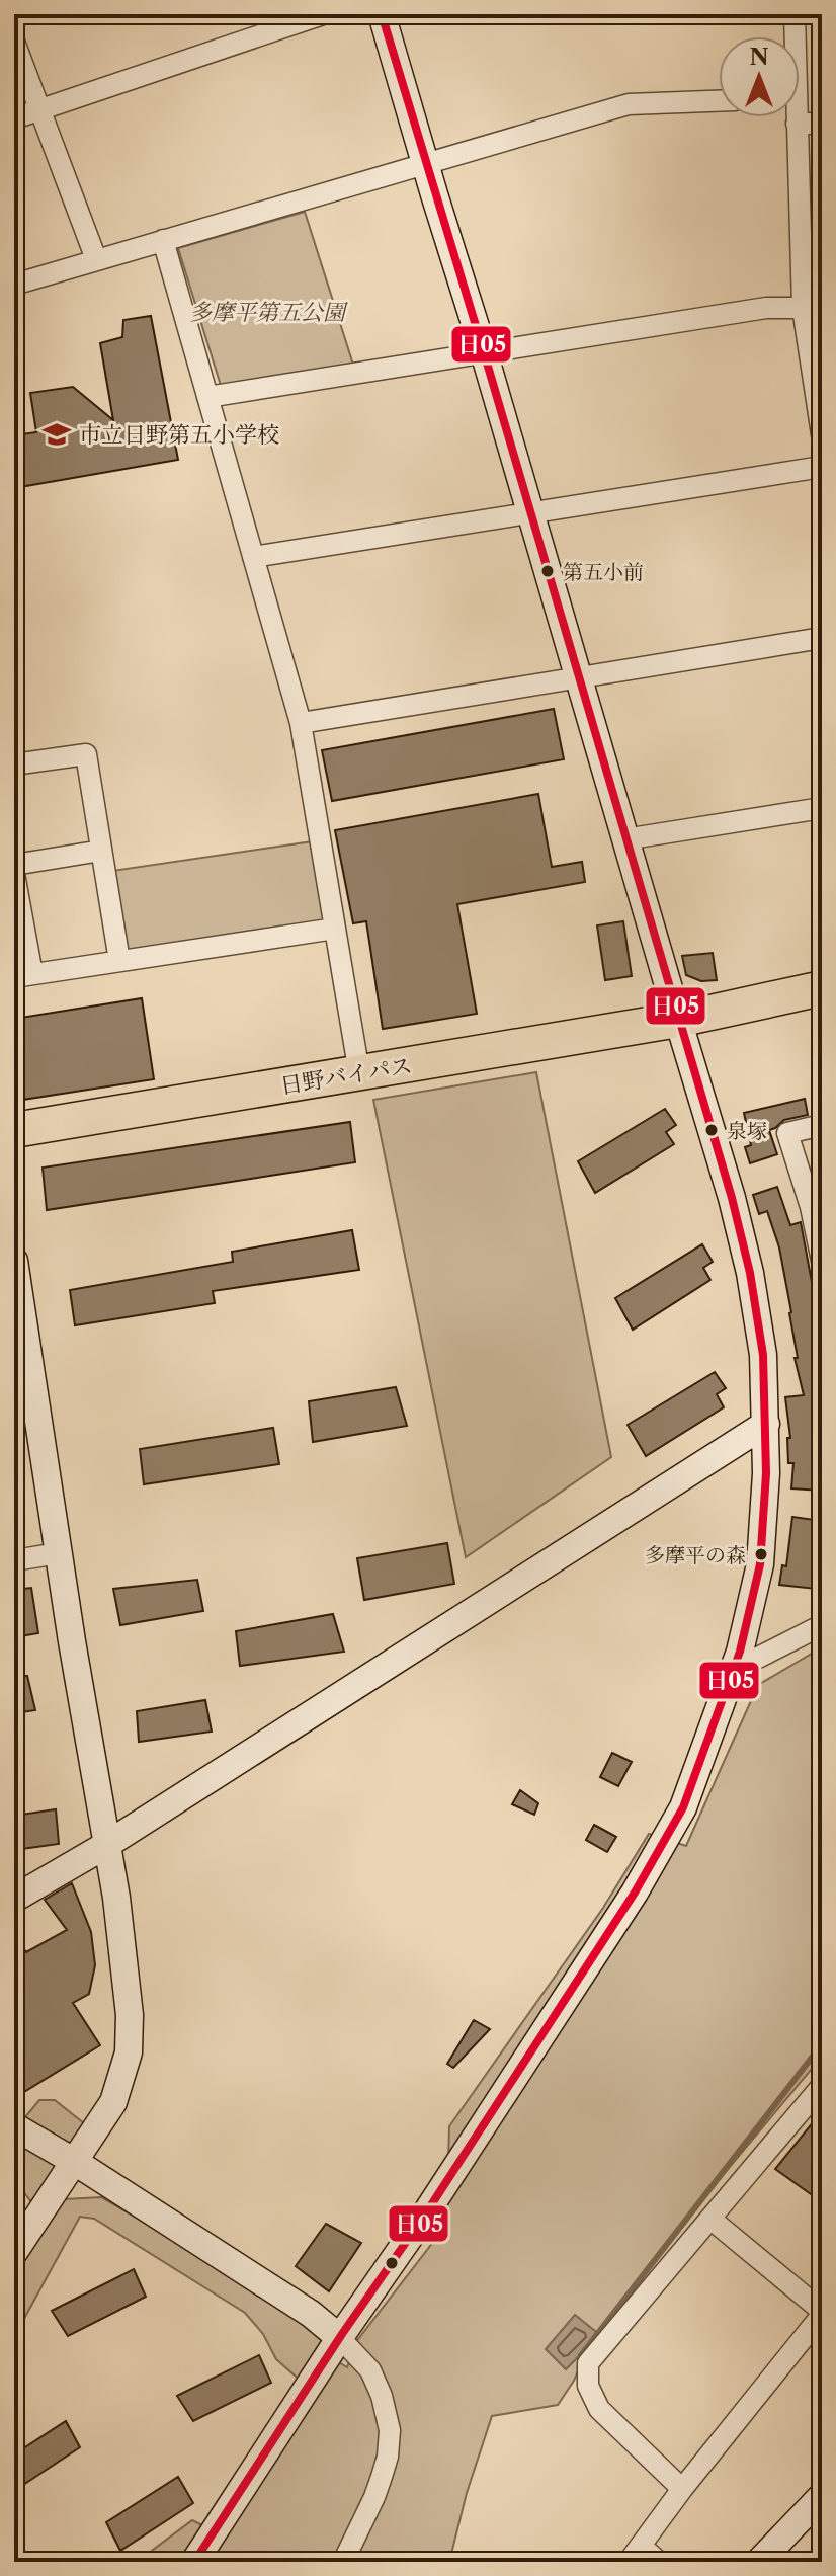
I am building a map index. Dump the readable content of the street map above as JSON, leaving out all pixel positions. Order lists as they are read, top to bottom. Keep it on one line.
{"streets":{"highway":["日野バイパス"]},"parks":["多摩平第五公園"],"places":{"school or university":["市立日野第五小学校"],"other":["第五小前","泉塚","多摩平の森"]},"lines":["transit line 日05"],"north":"top"}
